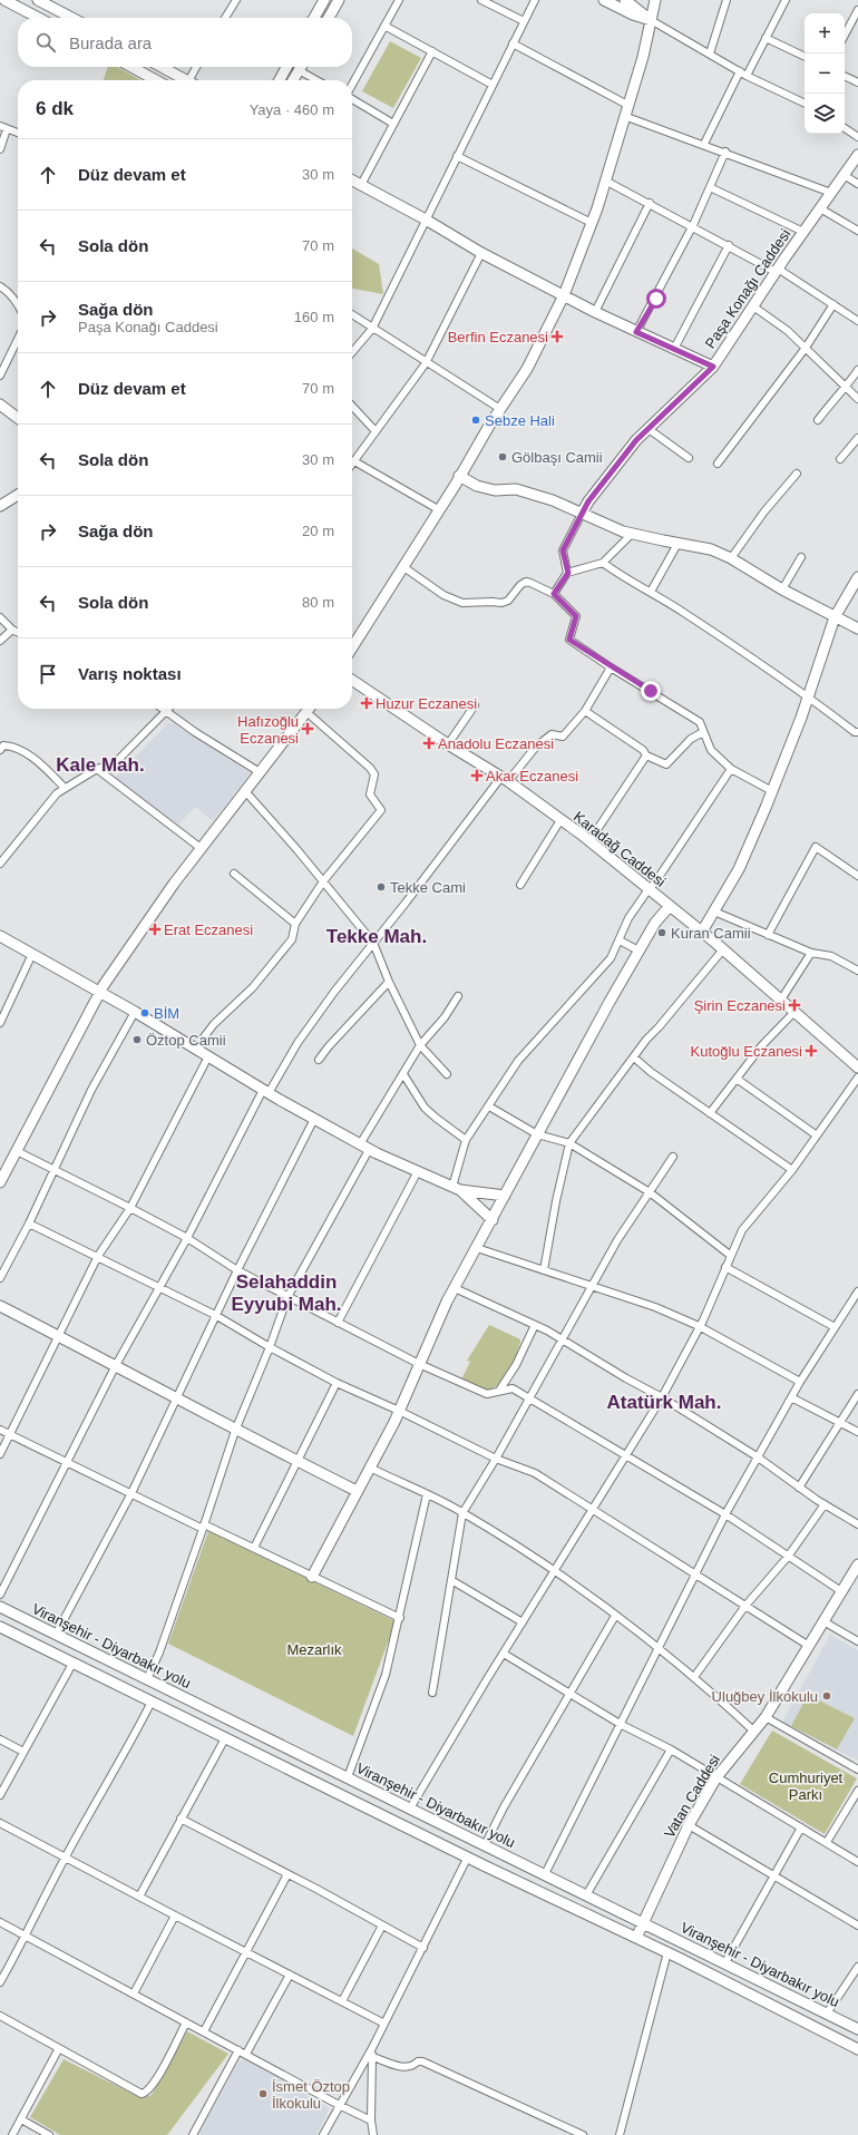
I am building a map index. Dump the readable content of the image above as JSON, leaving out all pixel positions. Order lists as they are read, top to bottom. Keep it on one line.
{"streets":{"street":["Paşa Konağı Caddesi","Karadağ Caddesi","Viranşehir - Diyarbakır yolu","Vatan Caddesi"]},"crossings":[["Viranşehir - Diyarbakır yolu","Vatan Caddesi"]],"districts":["Kale Mah.","Tekke Mah.","Selahaddin Eyyubi Mah.","Atatürk Mah."],"parks":["Mezarlık","Cumhuriyet Parkı"],"places":{"health":["Berfin Eczanesi","Huzur Eczanesi","Hafızoğlu Eczanesi","Anadolu Eczanesi","Akar Eczanesi","Erat Eczanesi","Şirin Eczanesi","Kutoğlu Eczanesi"],"other":["Sebze Hali","Gölbaşı Camii","Tekke Cami","Kuran Camii","BİM","Öztop Camii","Uluğbey İlkokulu","İsmet Öztop İlkokulu"]},"page":{"map_buttons":["+","−"],"search":"Burada ara","heading":["6 dk","Yaya · 460 m"],"list":[["Düz devam et","30 m"],["Sola dön","70 m"],["Sağa dön","Paşa Konağı Caddesi","160 m"],["Düz devam et","70 m"],["Sola dön","30 m"],["Sağa dön","20 m"],["Sola dön","80 m"],"Varış noktası"]}}
